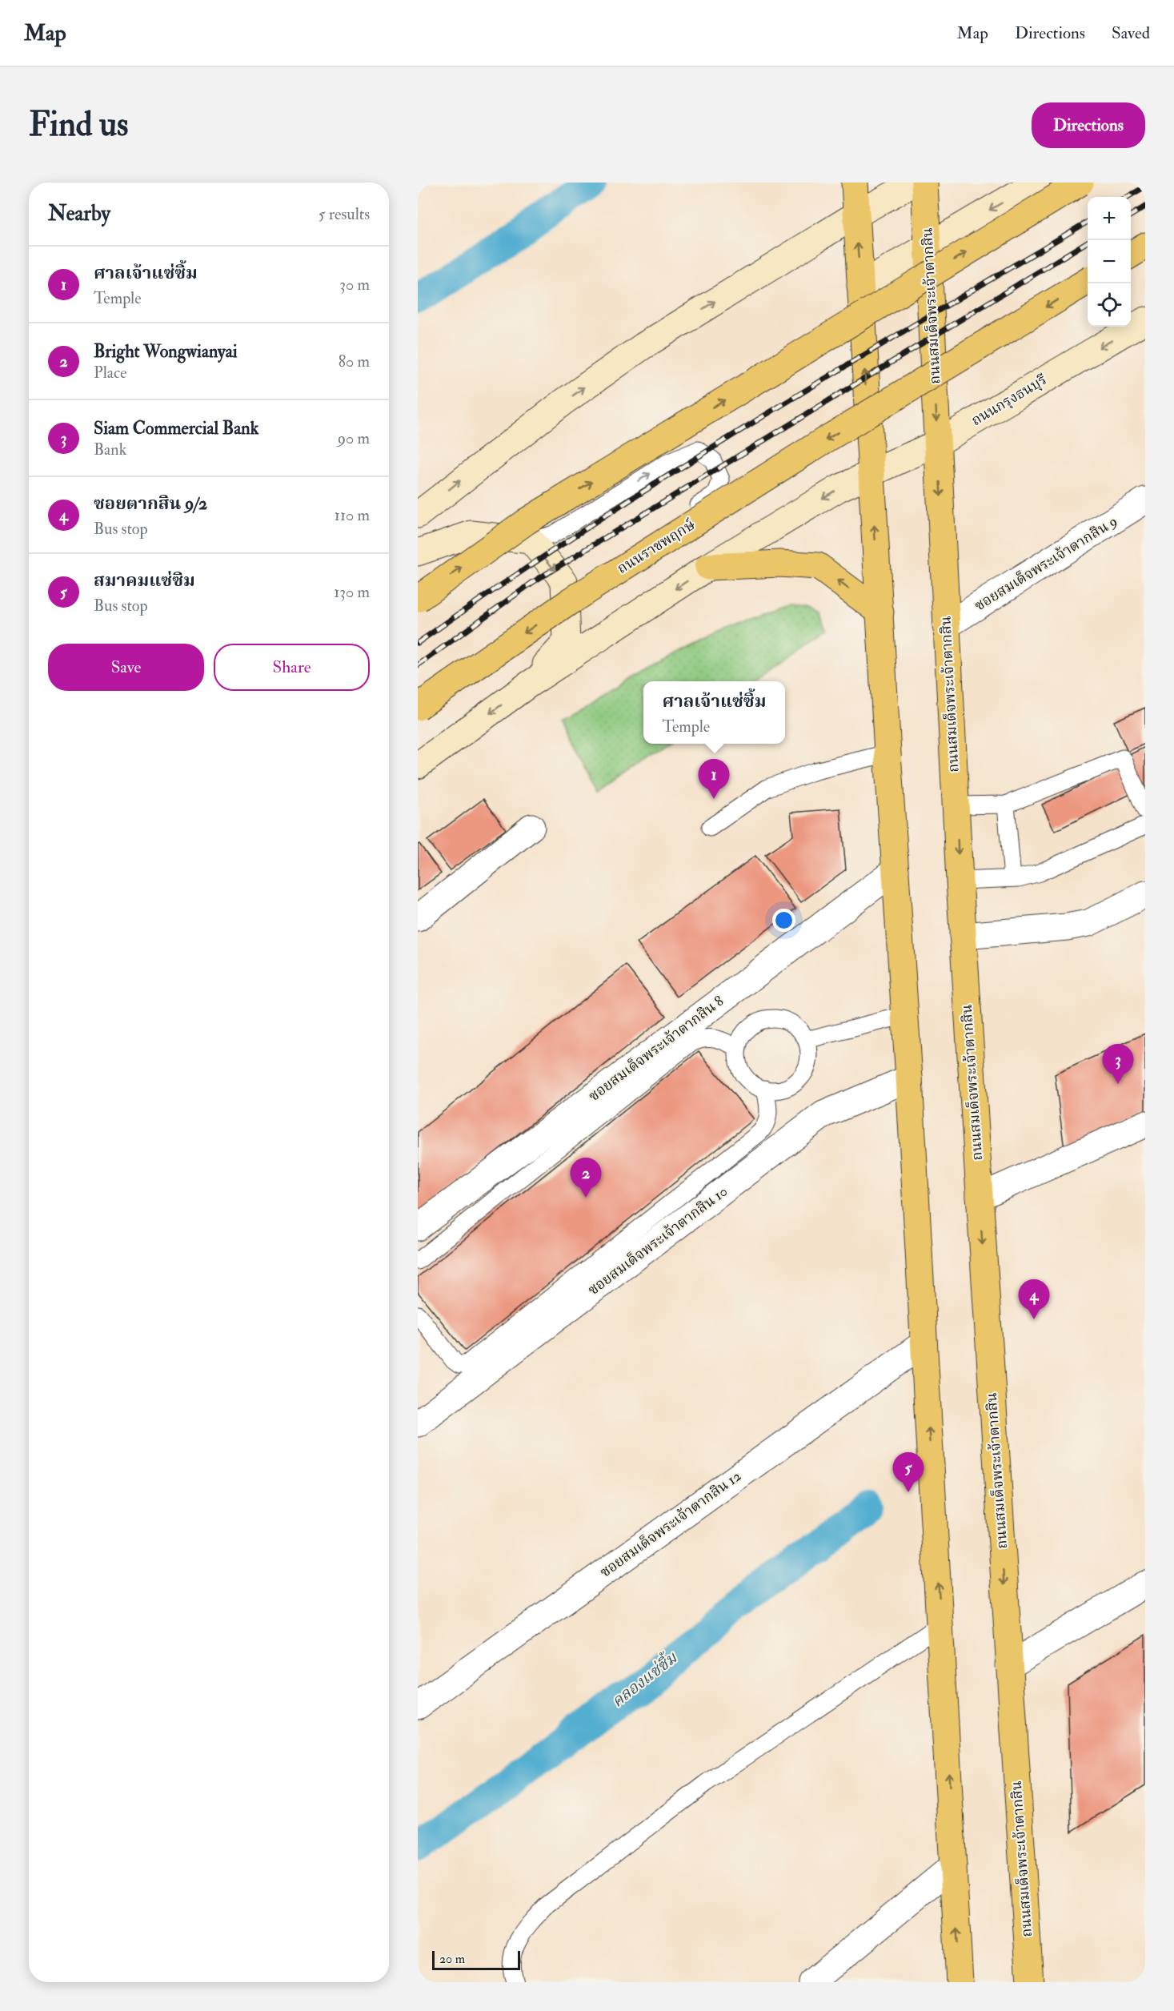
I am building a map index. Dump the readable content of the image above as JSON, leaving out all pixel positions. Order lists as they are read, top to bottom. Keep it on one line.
{"streets":{"main road":["ถนนสมเด็จพระเจ้าตากสิน","ถนนกรุงธนบุรี","ถนนราชพฤกษ์"],"street":["ซอยสมเด็จพระเจ้าตากสิน 9","ซอยสมเด็จพระเจ้าตากสิน 8","ซอยสมเด็จพระเจ้าตากสิน 10","ซอยสมเด็จพระเจ้าตากสิน 12"]},"crossings":[["ถนนสมเด็จพระเจ้าตากสิน","ถนนกรุงธนบุรี"],["ถนนสมเด็จพระเจ้าตากสิน","ซอยสมเด็จพระเจ้าตากสิน 9"]],"water":["คลองแซ่ซิ้ม"],"scale_bar":"20 m","page":{"header":"Map","nav":["Map","Directions","Saved"],"buttons":["Directions",["Save","Share"]],"title":"Find us","heading":["Nearby","5 results"],"map_buttons":["+","−"],"list":[{"mark":"1","name":"ศาลเจ้าแซ่ซิ้ม","note":"Temple","value":"30 m"},{"mark":"2","name":"Bright Wongwianyai","note":"Place","value":"80 m"},{"mark":"3","name":"Siam Commercial Bank","note":"Bank","value":"90 m"},{"mark":"4","name":"ซอยตากสิน 9/2","note":"Bus stop","value":"110 m"},{"mark":"5","name":"สมาคมแซ่ซิม","note":"Bus stop","value":"130 m"}],"popup":["ศาลเจ้าแซ่ซิ้ม","Temple"],"pins":["1","3","2","4","5"],"scale":"20 m"}}
